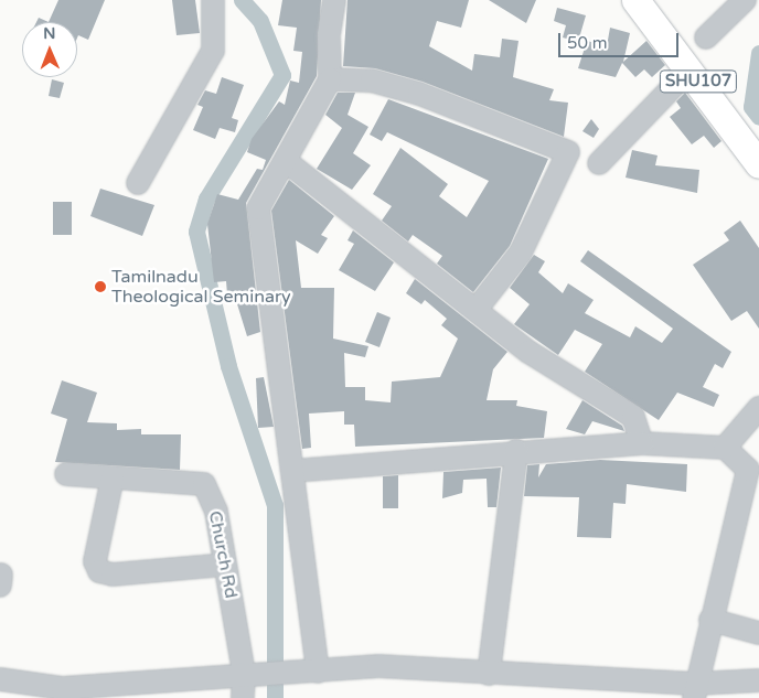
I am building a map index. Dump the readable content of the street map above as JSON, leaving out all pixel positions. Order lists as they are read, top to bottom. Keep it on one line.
{"streets":{"main road":["SHU107"],"street":["Church Rd"]},"places":["Tamilnadu Theological Seminary"],"scale_bar":"50 m","north":"top"}
